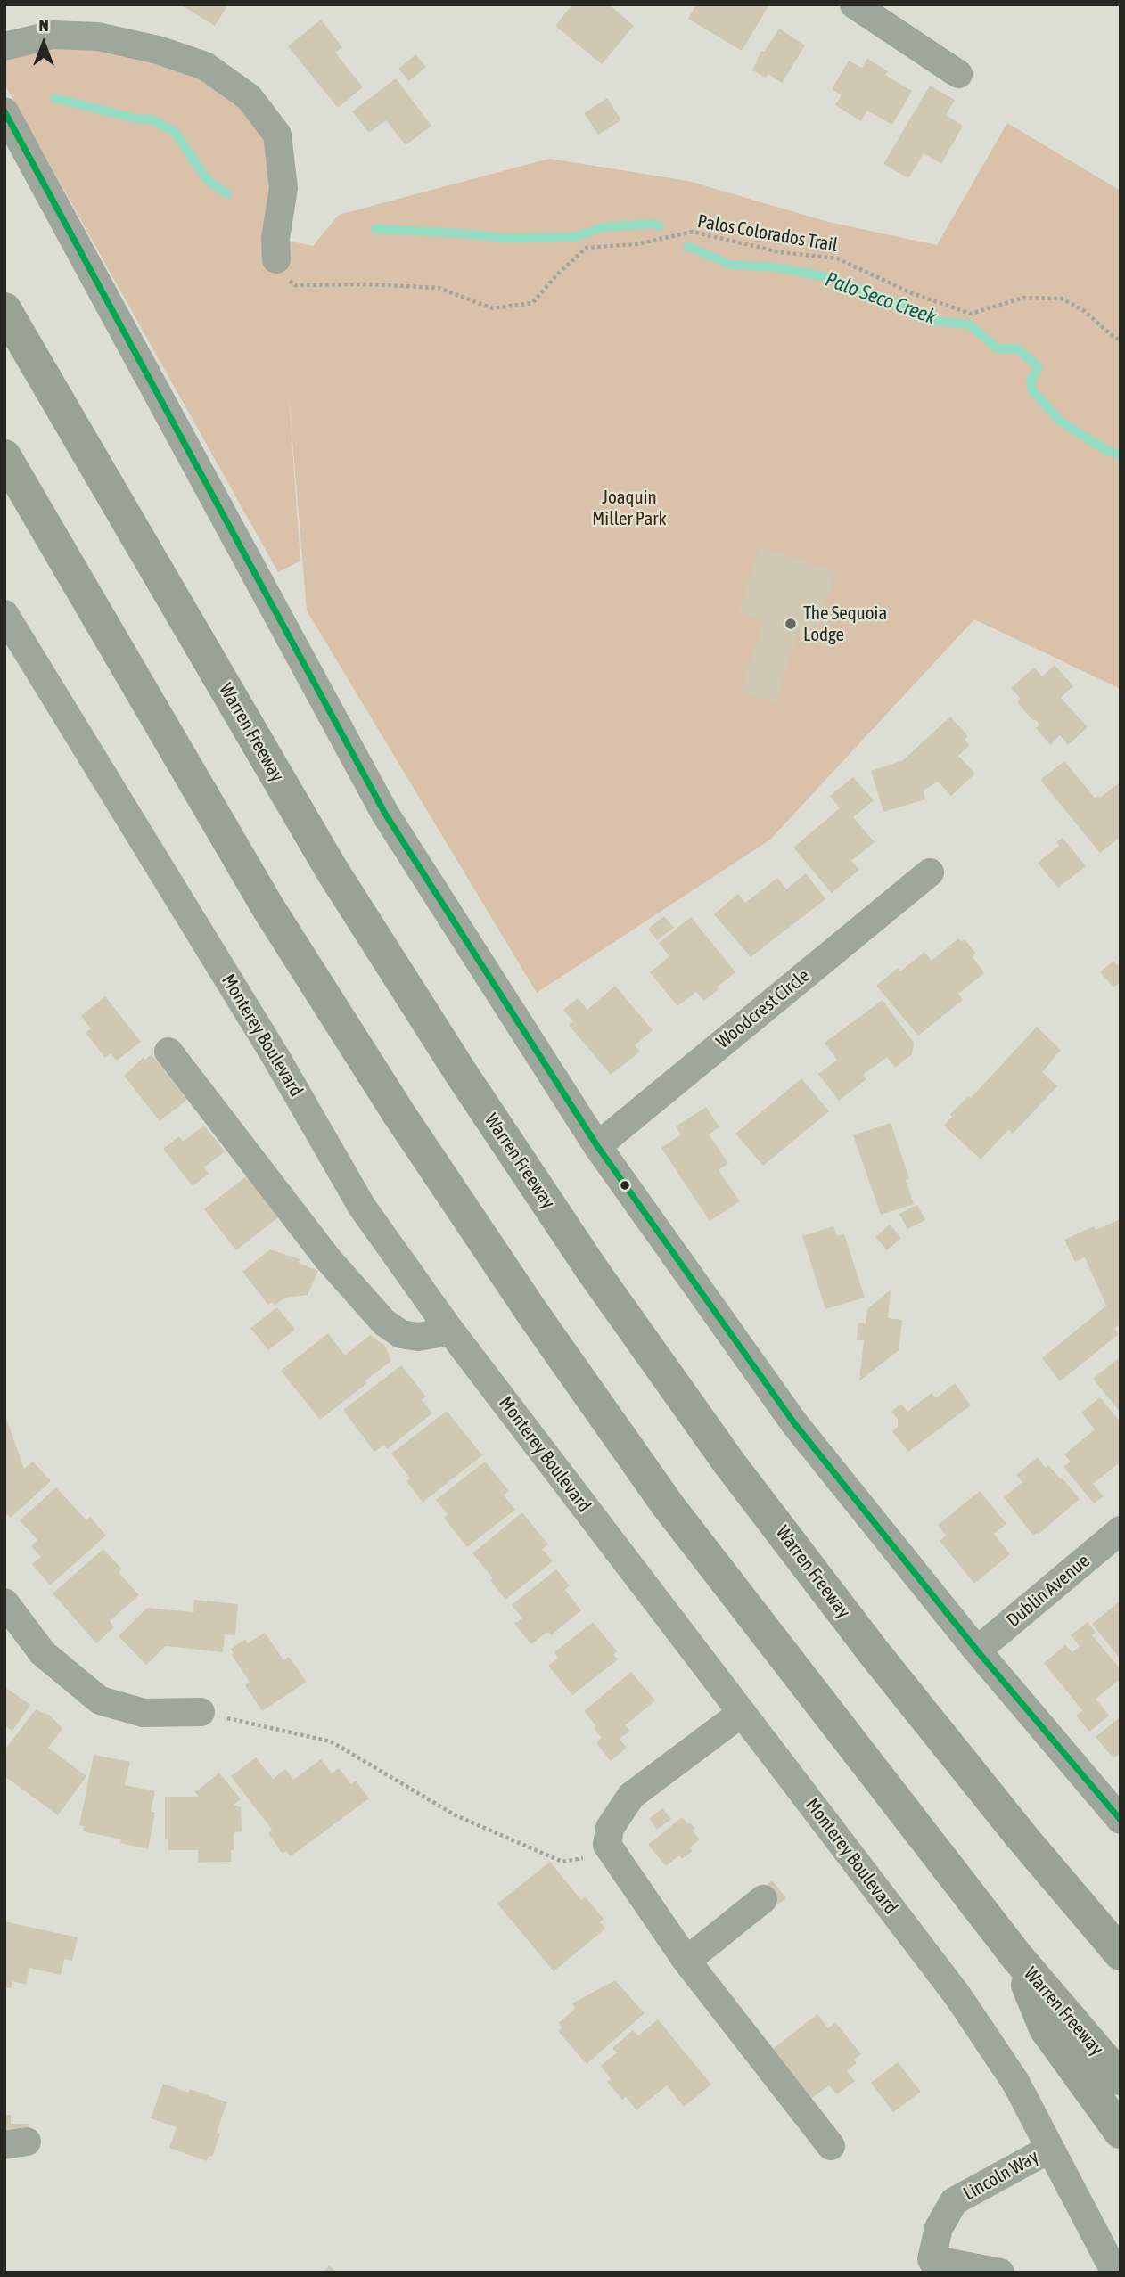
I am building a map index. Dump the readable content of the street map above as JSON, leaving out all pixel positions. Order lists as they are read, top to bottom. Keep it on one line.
{"streets":{"highway":["Warren Freeway"],"street":["Woodcrest Circle","Monterey Boulevard","Dublin Avenue","Lincoln Way"],"path":["Palos Colorados Trail"]},"crossings":[["Monterey Boulevard","Lincoln Way"]],"water":["Palo Seco Creek"],"parks":["Joaquin Miller Park"],"places":["The Sequoia Lodge"],"north":"top"}
